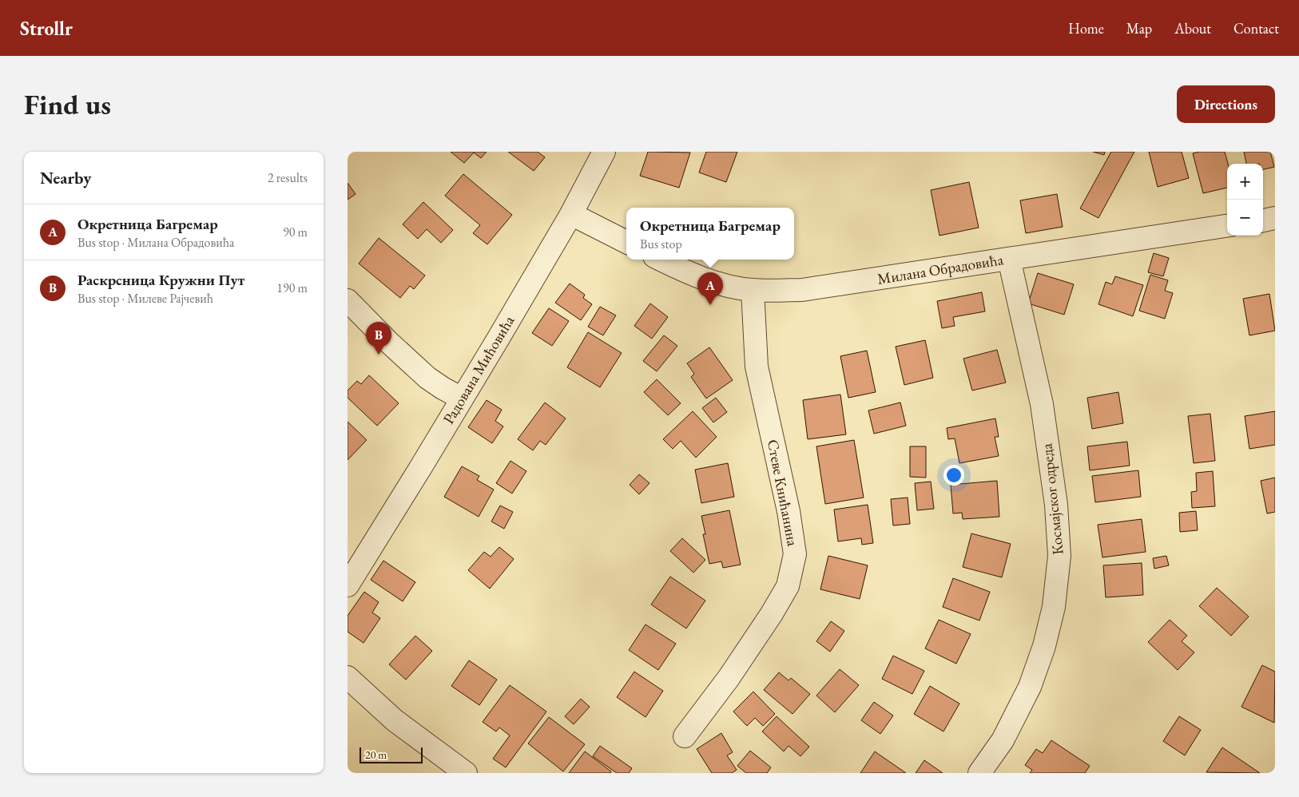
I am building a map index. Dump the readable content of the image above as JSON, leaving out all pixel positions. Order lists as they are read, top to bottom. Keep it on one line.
{"streets":{"street":["Милана Обрадовића","Радована Мићовића","Стеве Книћанина","Космајског одреда"]},"crossings":[["Милана Обрадовића","Стеве Книћанина"],["Милана Обрадовића","Космајског одреда"]],"scale_bar":"20 m","page":{"header":"Strollr","nav":["Home","Map","About","Contact"],"buttons":"Directions","title":"Find us","heading":["Nearby","2 results"],"map_buttons":["+","−"],"list":[{"mark":"A","name":"Окретница Багремар","note":"Bus stop · Милана Обрадовића","value":"90 m"},{"mark":"B","name":"Раскрсница Кружни Пут","note":"Bus stop · Милеве Рајчевић","value":"190 m"}],"popup":["Окретница Багремар","Bus stop"],"pins":["A","B"],"scale":"20 m"}}
